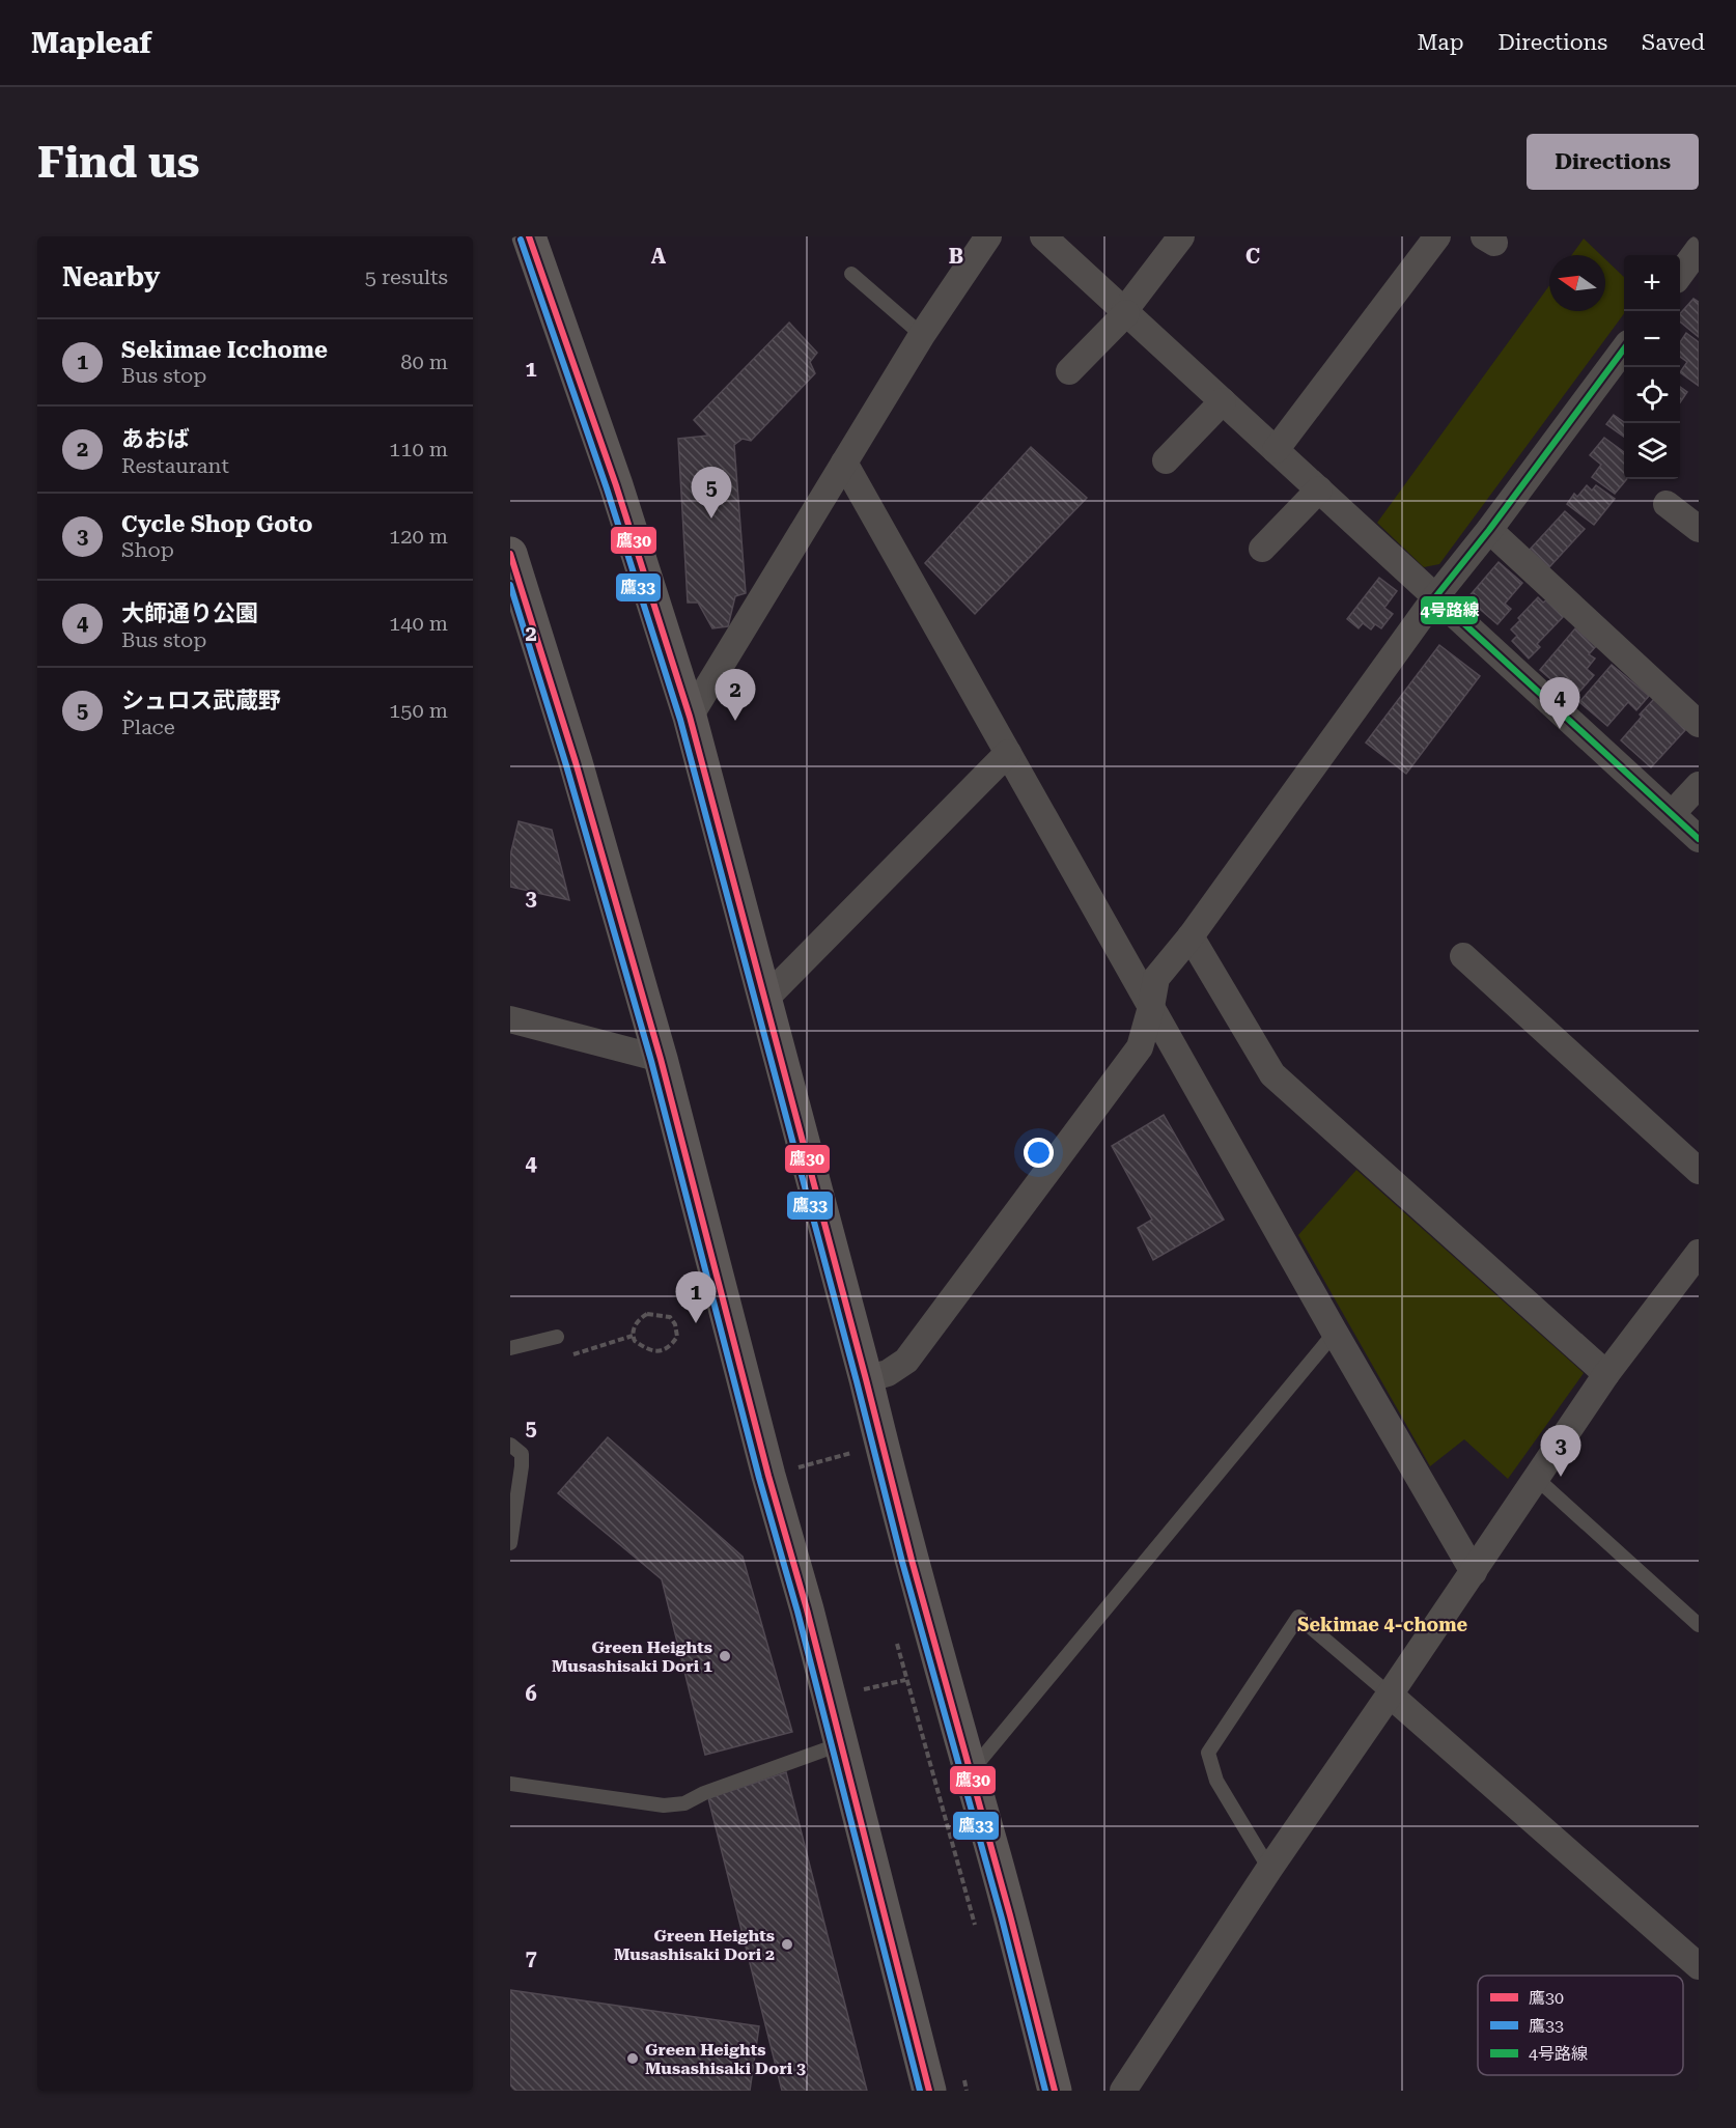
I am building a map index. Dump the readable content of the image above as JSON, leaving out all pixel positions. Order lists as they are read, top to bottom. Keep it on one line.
{"districts":["Sekimae 4-chome"],"places":["Green Heights Musashisaki Dori 1","Green Heights Musashisaki Dori 2","Green Heights Musashisaki Dori 3"],"lines":["transit line 鷹30","transit line 鷹33","transit line 4号路線"],"legend":["鷹30","鷹33","4号路線"],"north":"left","page":{"header":"Mapleaf","nav":["Map","Directions","Saved"],"buttons":"Directions","title":"Find us","heading":["Nearby","5 results"],"map_buttons":["+","−"],"list":[{"mark":"1","name":"Sekimae Icchome","note":"Bus stop","value":"80 m"},{"mark":"2","name":"あおば","note":"Restaurant","value":"110 m"},{"mark":"3","name":"Cycle Shop Goto","note":"Shop","value":"120 m"},{"mark":"4","name":"大師通り公園","note":"Bus stop","value":"140 m"},{"mark":"5","name":"シュロス武蔵野","note":"Place","value":"150 m"}],"pins":["5","2","4","1","3"]},"grid":{"columns":["A","B","C"],"rows":["1","2","3","4","5","6","7"]}}
